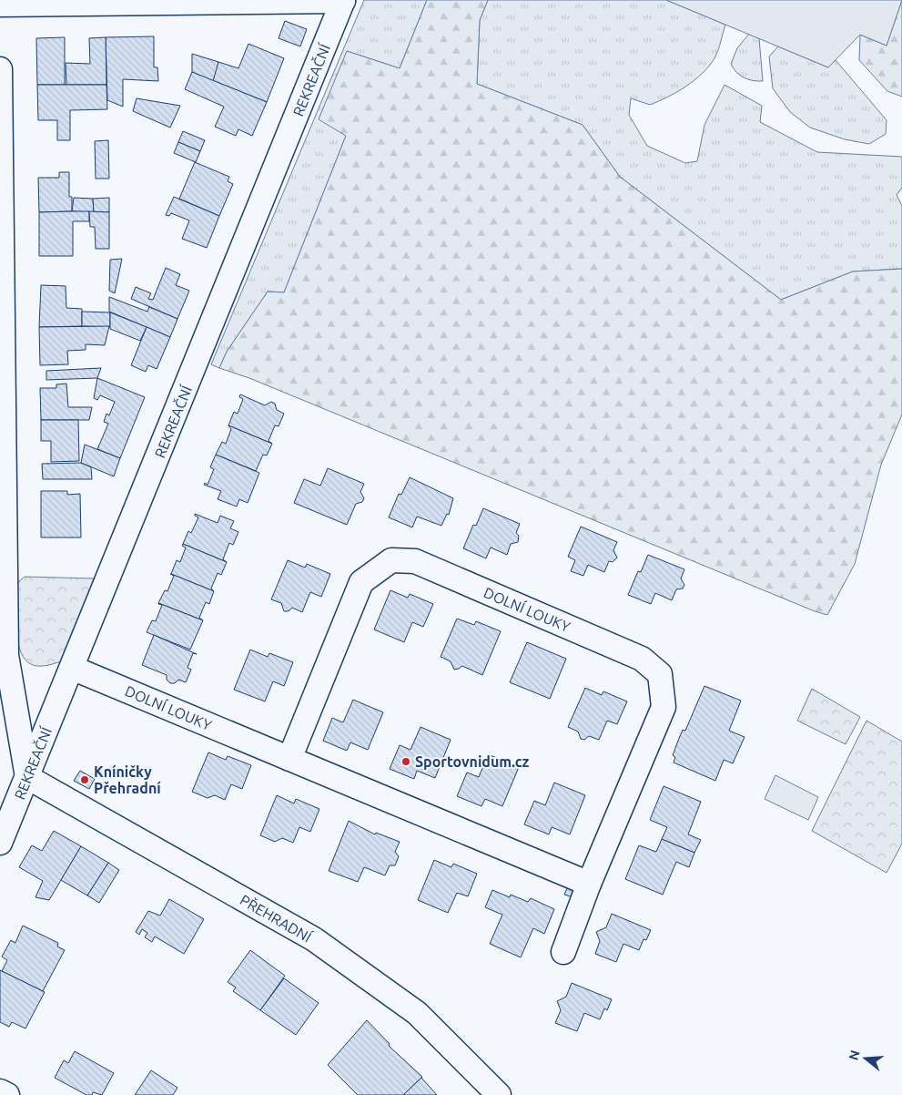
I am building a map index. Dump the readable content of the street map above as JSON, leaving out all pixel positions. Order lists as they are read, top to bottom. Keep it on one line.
{"streets":{"street":["REKREAČNÍ","DOLNÍ LOUKY","PŘEHRADNÍ"]},"crossings":[["REKREAČNÍ","DOLNÍ LOUKY"],["REKREAČNÍ","PŘEHRADNÍ"]],"places":["Sportovnidum.cz","Kníničky Přehradní"],"north":"left"}
